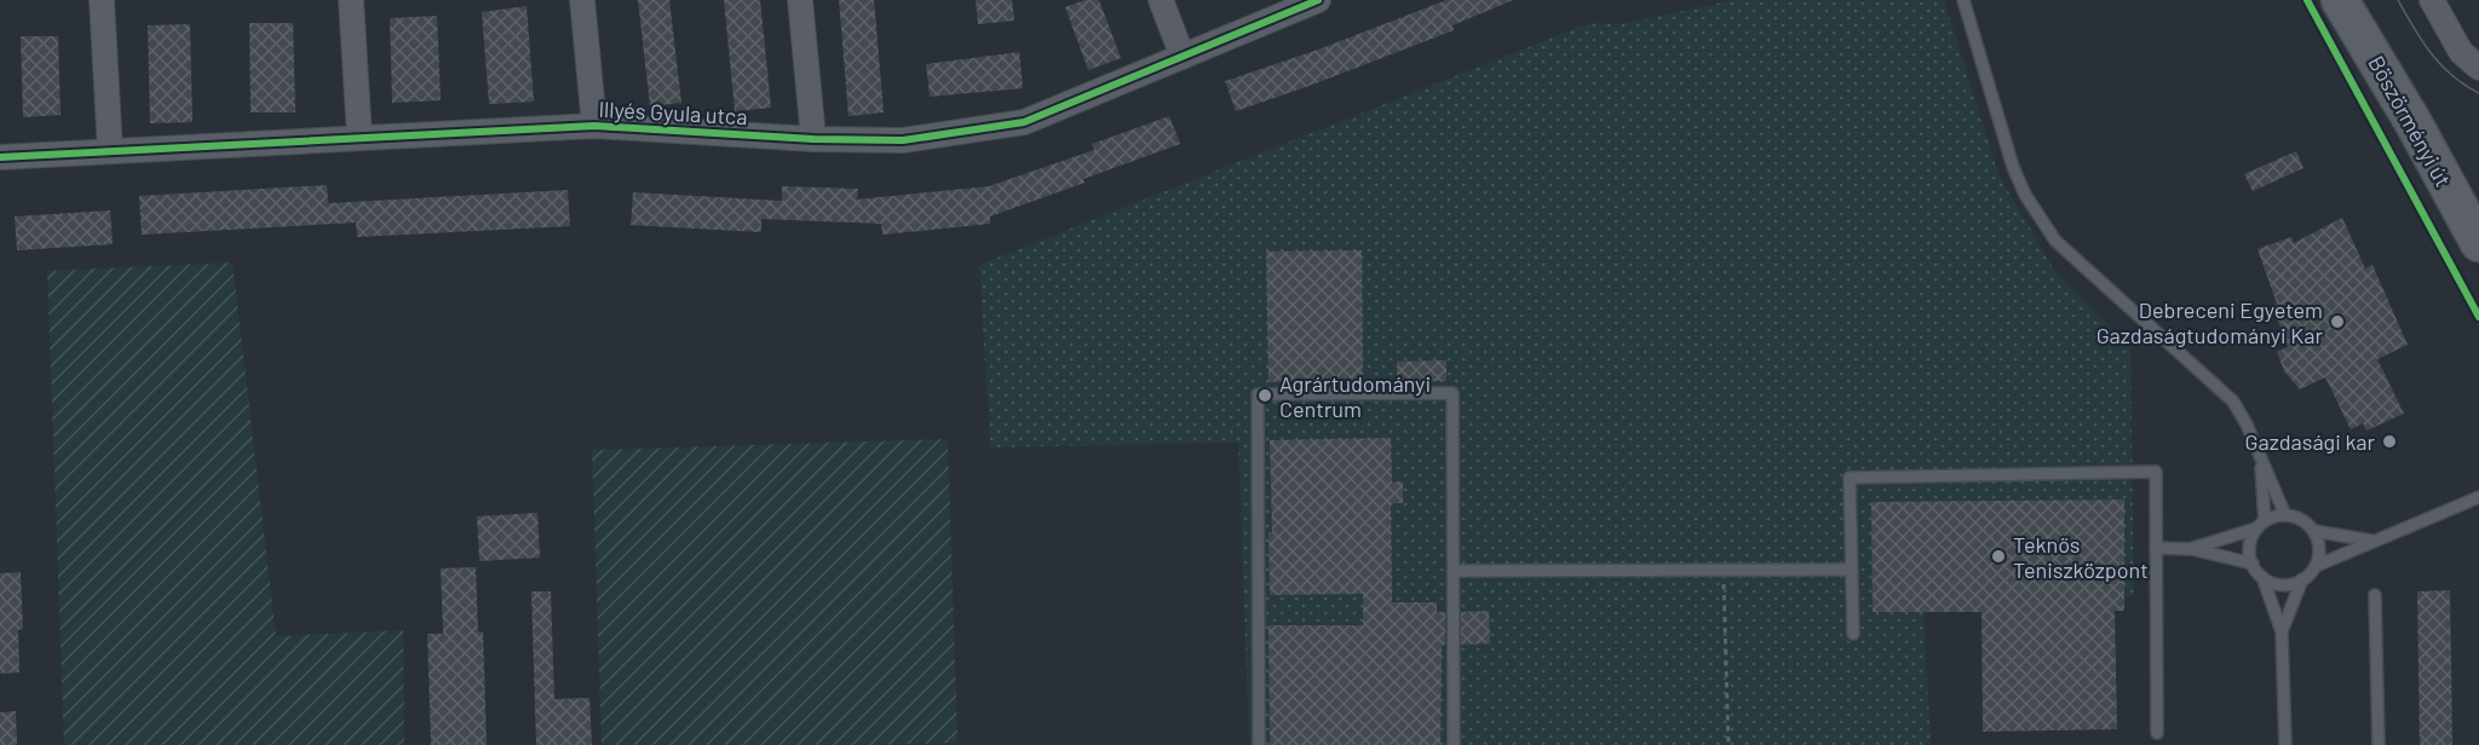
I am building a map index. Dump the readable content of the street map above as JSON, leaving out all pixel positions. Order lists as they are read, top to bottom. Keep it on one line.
{"streets":{"main road":["Böszörményi út"],"street":["Illyés Gyula utca"]},"places":["Debreceni Egyetem Gazdaságtudományi Kar","Agrártudományi Centrum","Gazdasági kar","Teknős Teniszközpont"]}
